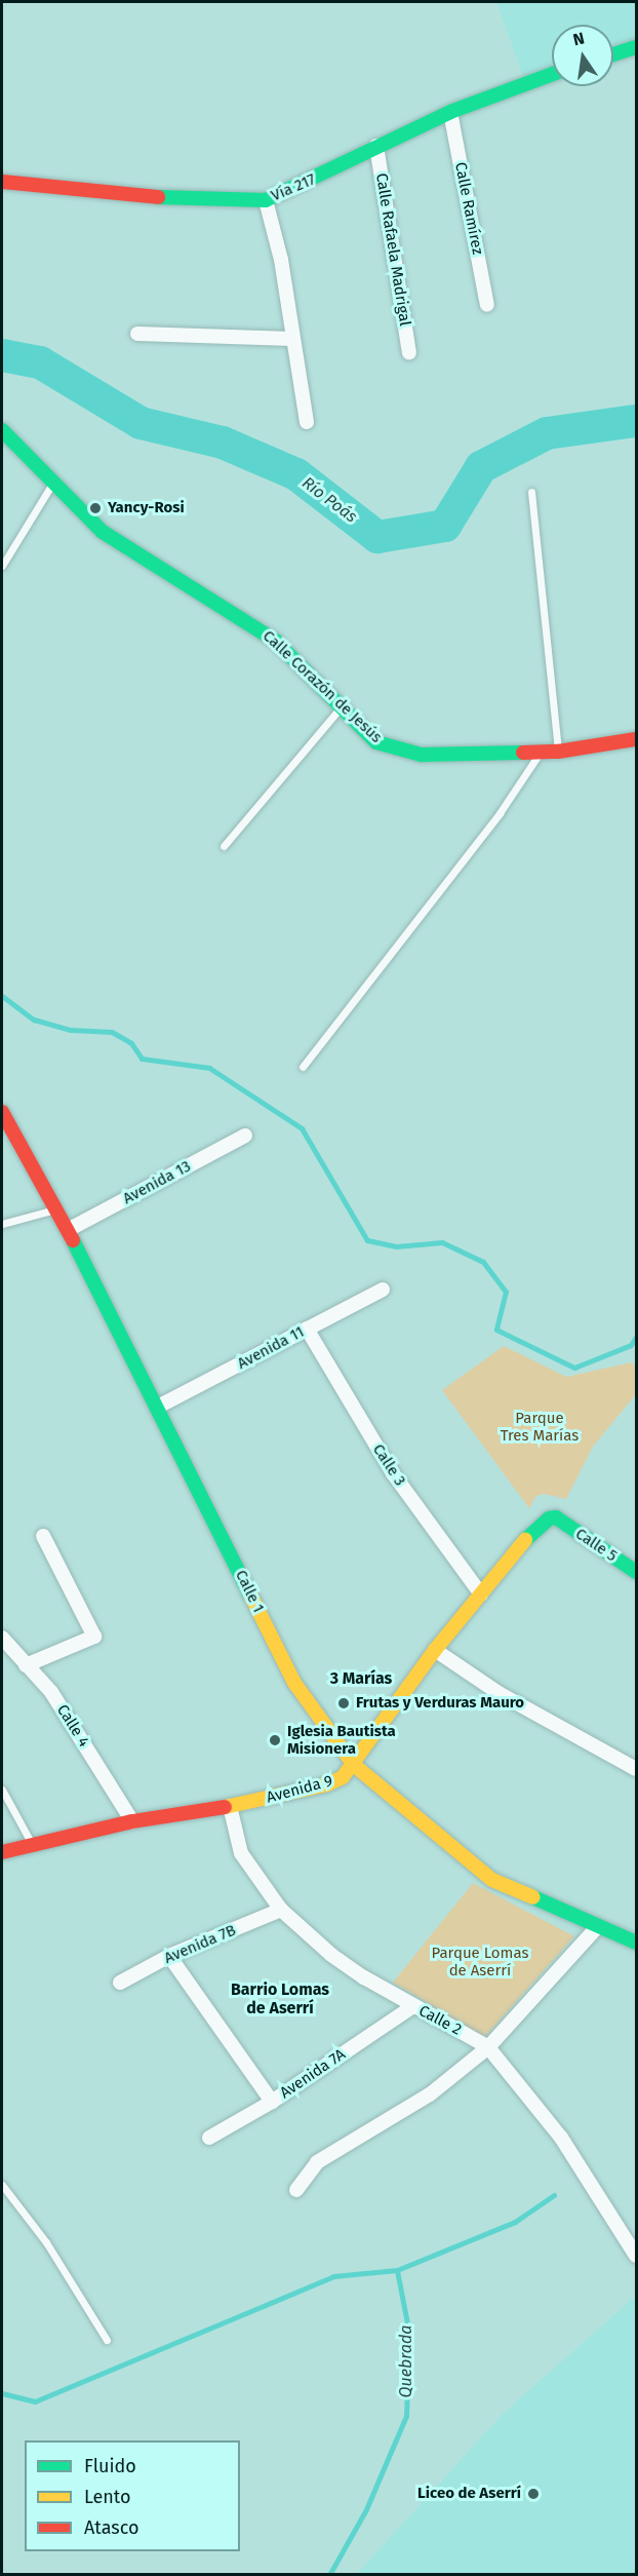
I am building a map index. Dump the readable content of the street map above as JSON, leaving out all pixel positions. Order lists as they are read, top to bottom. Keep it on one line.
{"streets":{"street":["Vía 217","Calle Ramírez","Calle Rafaela Madrigal","Calle Corazón de Jesús","Avenida 13","Avenida 11","Calle 3","Calle 5","Calle 1","Calle 4","Avenida 9","Avenida 7B","Calle 2","Avenida 7A"]},"crossings":[["Vía 217","Calle Ramírez"],["Vía 217","Calle Rafaela Madrigal"],["Avenida 13","Calle 1"],["Avenida 11","Calle 3"],["Avenida 11","Calle 1"],["Calle 3","Avenida 9"],["Calle 5","Avenida 9"],["Calle 1","Avenida 9"],["Calle 4","Avenida 9"],["Avenida 9","Calle 2"],["Avenida 7B","Calle 2"],["Calle 2","Avenida 7A"]],"districts":["3 Marías","Barrio Lomas de Aserrí"],"water":["Río Poás","Quebrada"],"parks":["Parque Tres Marías","Parque Lomas de Aserrí"],"places":["Yancy-Rosi","Frutas y Verduras Mauro","Iglesia Bautista Misionera","Liceo de Aserrí"],"legend":["Fluido","Lento","Atasco"],"north":"top"}
